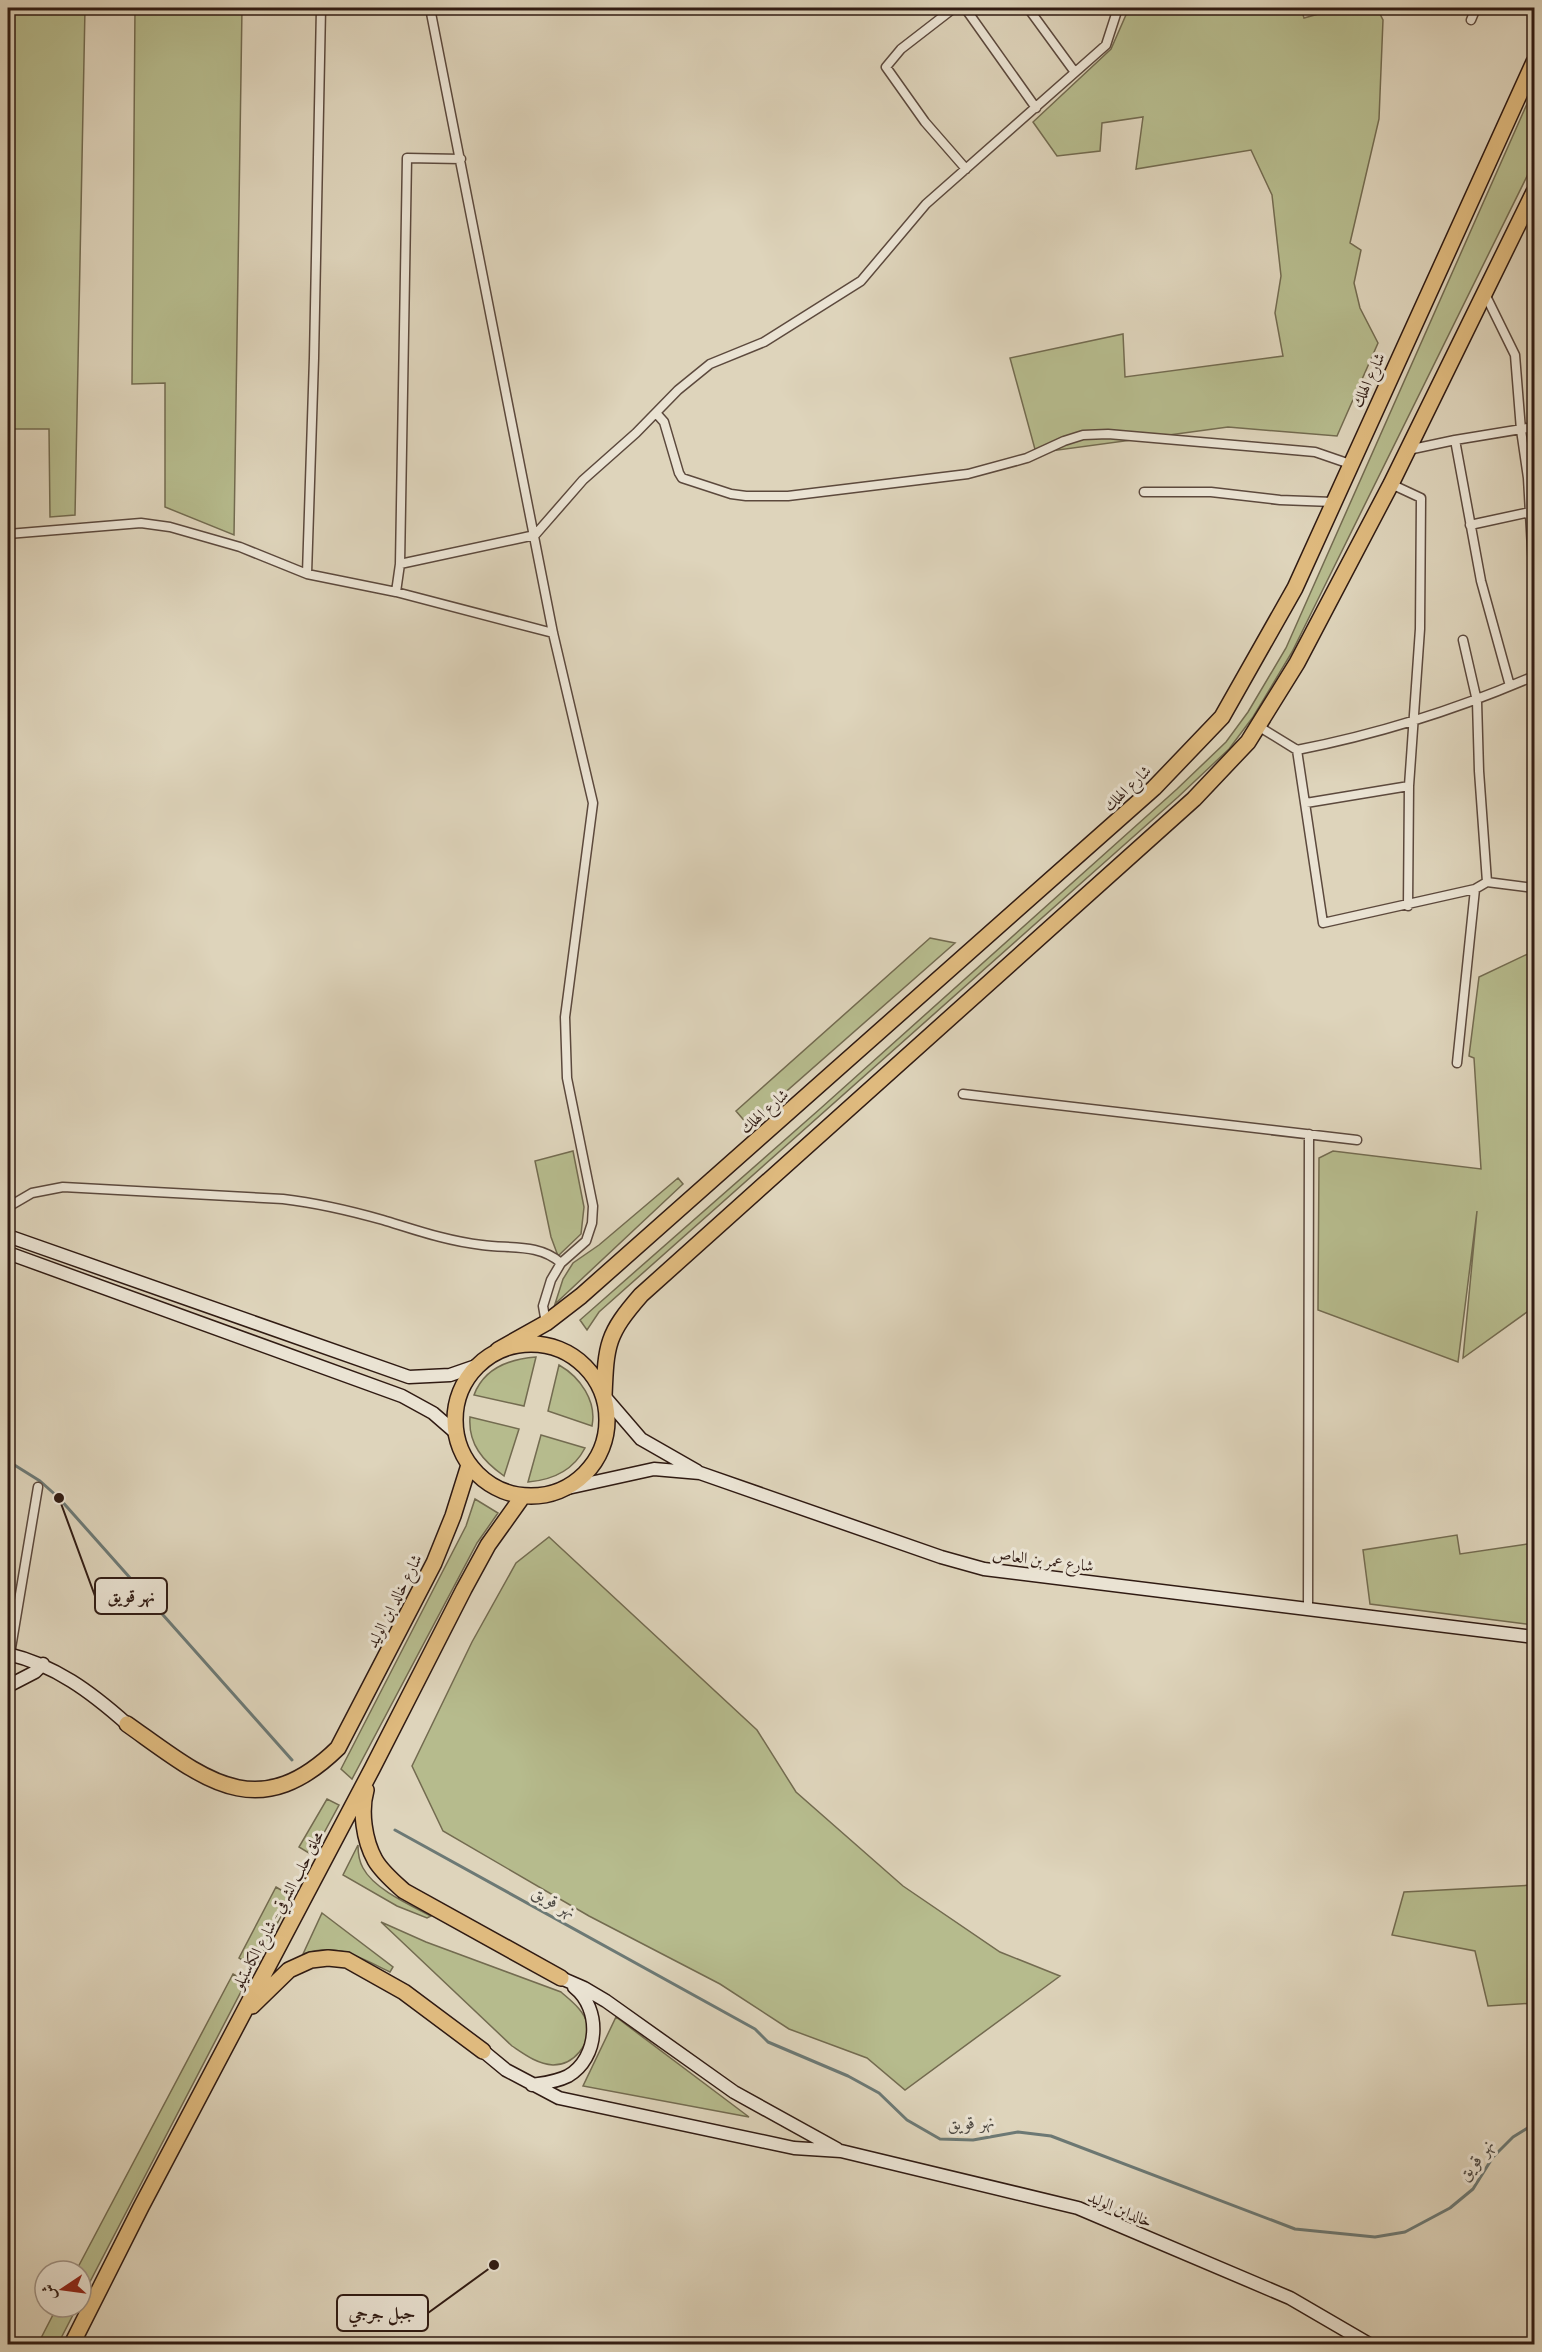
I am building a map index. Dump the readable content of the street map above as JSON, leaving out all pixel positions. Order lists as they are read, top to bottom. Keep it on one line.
{"streets":{"highway":["شارع الهلك","شارع خالد ابن الوليد","محلق حلب الشرقي - شارع الكاستيلو"],"main road":["شارع عمر بن العاص","خالدابن الوليد"]},"crossings":[["شارع الهلك","شارع عمر بن العاص"],["شارع الهلك","شارع خالد ابن الوليد"],["شارع الهلك","محلق حلب الشرقي - شارع الكاستيلو"],["شارع عمر بن العاص","شارع خالد ابن الوليد"],["شارع عمر بن العاص","محلق حلب الشرقي - شارع الكاستيلو"],["شارع خالد ابن الوليد","محلق حلب الشرقي - شارع الكاستيلو"]],"water":["نهر قويق"],"places":["نهر قويق","جبل جرجي"],"north":"left"}
